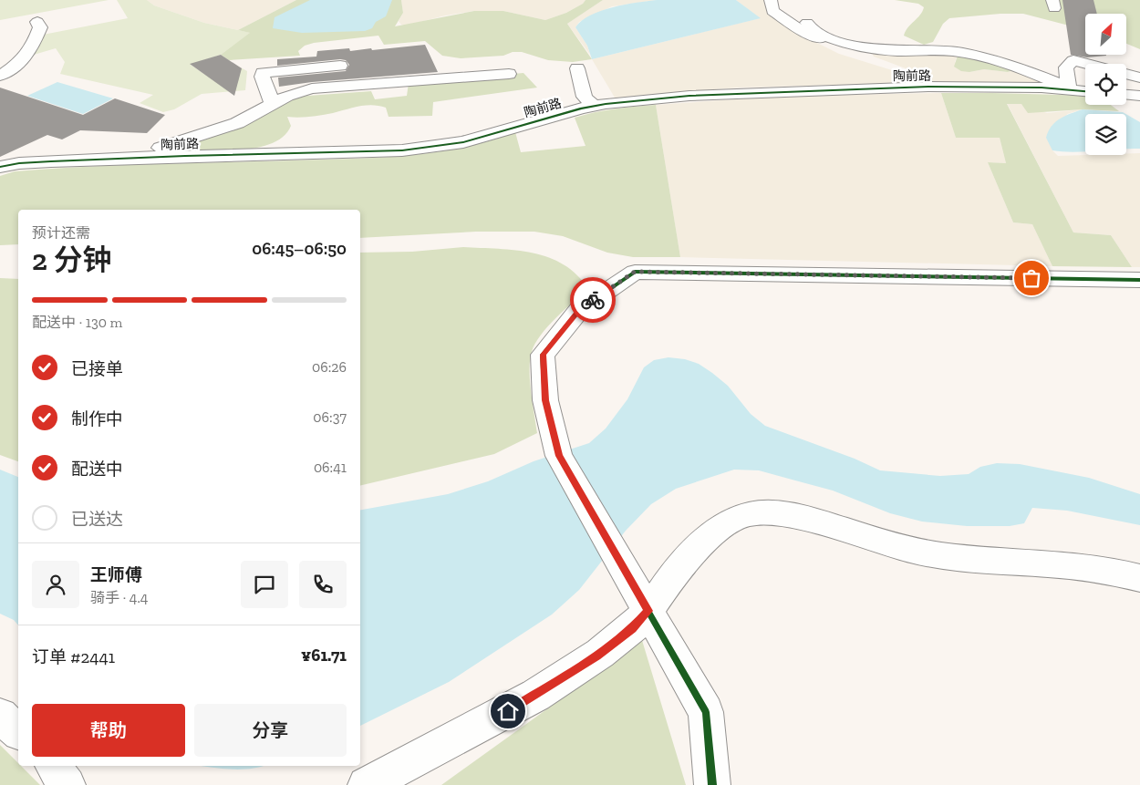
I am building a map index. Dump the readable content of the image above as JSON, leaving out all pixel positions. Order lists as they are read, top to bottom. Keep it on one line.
{"streets":{"street":["陶前路"]},"north":"top right","page":{"heading":["2 分钟","预计还需","06:45–06:50"],"panel":["王师傅","骑手 · 4.4","订单 #2441","¥61.71"],"bar":"配送中 · 130 m","list":[["已接单","06:26"],["制作中","06:37"],["配送中","06:41"],"已送达"],"buttons":["帮助","分享"]}}
